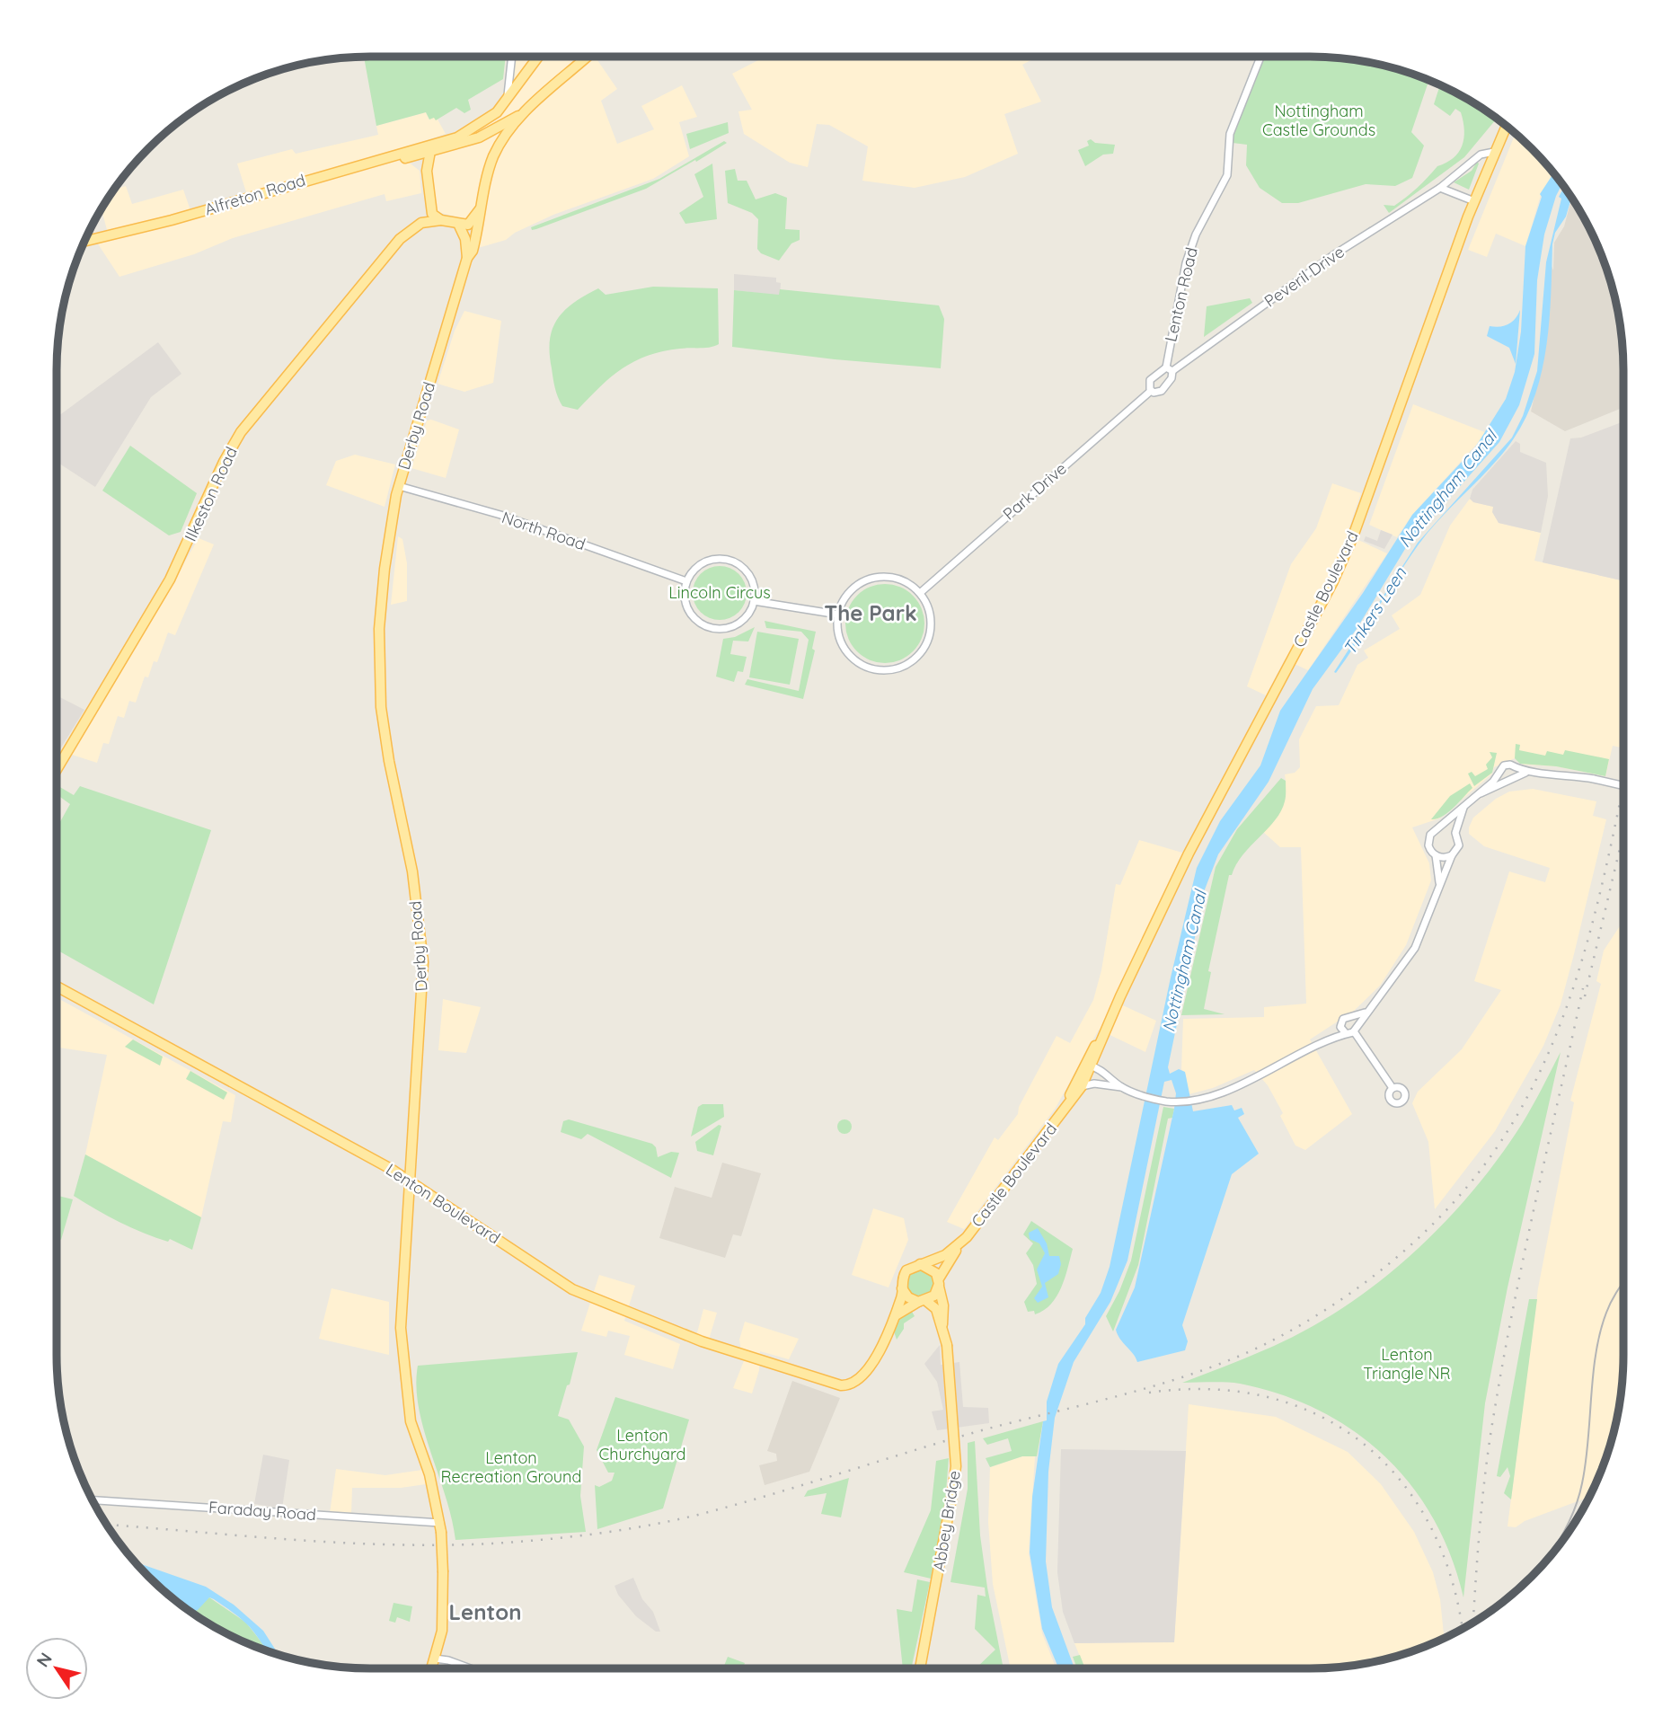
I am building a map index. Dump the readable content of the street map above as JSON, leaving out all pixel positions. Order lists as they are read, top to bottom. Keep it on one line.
{"streets":{"main road":["Alfreton Road","Derby Road","Ilkeston Road","Castle Boulevard","Lenton Boulevard","Abbey Bridge"],"street":["Peveril Drive","Lenton Road","Park Drive","North Road","Faraday Road"]},"crossings":[["Alfreton Road","Derby Road"],["Peveril Drive","Lenton Road"],["Peveril Drive","Castle Boulevard"],["Lenton Road","Park Drive"],["Derby Road","North Road"],["Derby Road","Lenton Boulevard"],["Derby Road","Faraday Road"],["Castle Boulevard","Abbey Bridge"]],"districts":["The Park","Lenton"],"water":["Nottingham Canal","Tinkers Leen"],"parks":["Nottingham Castle Grounds","Lincoln Circus","Lenton Triangle NR","Lenton Churchyard","Lenton Recreation Ground"],"north":"top left"}
